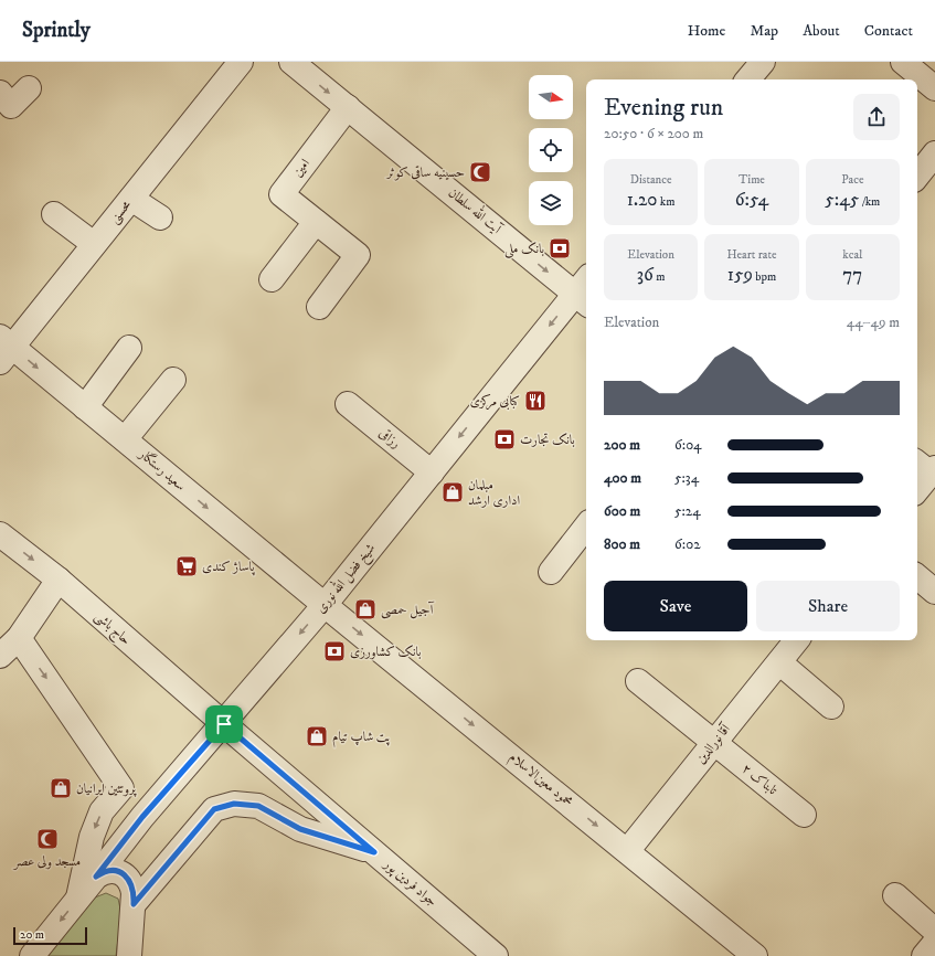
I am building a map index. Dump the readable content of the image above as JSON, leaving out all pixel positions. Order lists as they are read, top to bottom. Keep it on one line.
{"streets":{"street":["امین","آیت الله سلطان","محسنی","رزاقی","سعید رستگار","شیخ فضل الله نوری","حاج باشی","آقا نورالدین","محمود معین‌الاسلام","تابناک ۲","جواد فردین پور"]},"crossings":[["امین","آیت الله سلطان"],["آیت الله سلطان","شیخ فضل الله نوری"],["محسنی","سعید رستگار"],["رزاقی","شیخ فضل الله نوری"],["سعید رستگار","شیخ فضل الله نوری"],["سعید رستگار","محمود معین‌الاسلام"],["شیخ فضل الله نوری","حاج باشی"],["شیخ فضل الله نوری","محمود معین‌الاسلام"],["شیخ فضل الله نوری","جواد فردین پور"],["حاج باشی","جواد فردین پور"],["آقا نورالدین","محمود معین‌الاسلام"],["آقا نورالدین","تابناک ۲"]],"one_way":["آیت الله سلطان","سعید رستگار","شیخ فضل الله نوری","محمود معین‌الاسلام"],"places":{"mosque":["حسینیه ساقی کوثر","مسجد ولی عصر"],"bank":["بانک ملی","بانک تجارت","بانک کشاورزی"],"restaurant":["کبابی مرکزی"],"shop":["مبلمان اداری ارشد","آجیل حمصی","پت شاپ تیام","پروتئین ایرانیان"],"supermarket":["پاساژ کندی"]},"scale_bar":"20 m","north":"right","page":{"header":"Sprintly","nav":["Home","Map","About","Contact"],"heading":["Evening run","20:50 · 6 × 200 m"],"stats":[["Distance","1.20 km"],["Time","6:54"],["Pace","5:45 /km"],["Elevation","36 m"],["Heart rate","159 bpm"],["kcal","77"]],"chart":["Elevation","44–49 m"],"list":[{"name":"200 m","note":"6:04"},{"name":"400 m","note":"5:34"},{"name":"600 m","note":"5:24"},{"name":"800 m","note":"6:02"}],"buttons":["Save","Share"],"scale":"20 m"}}
